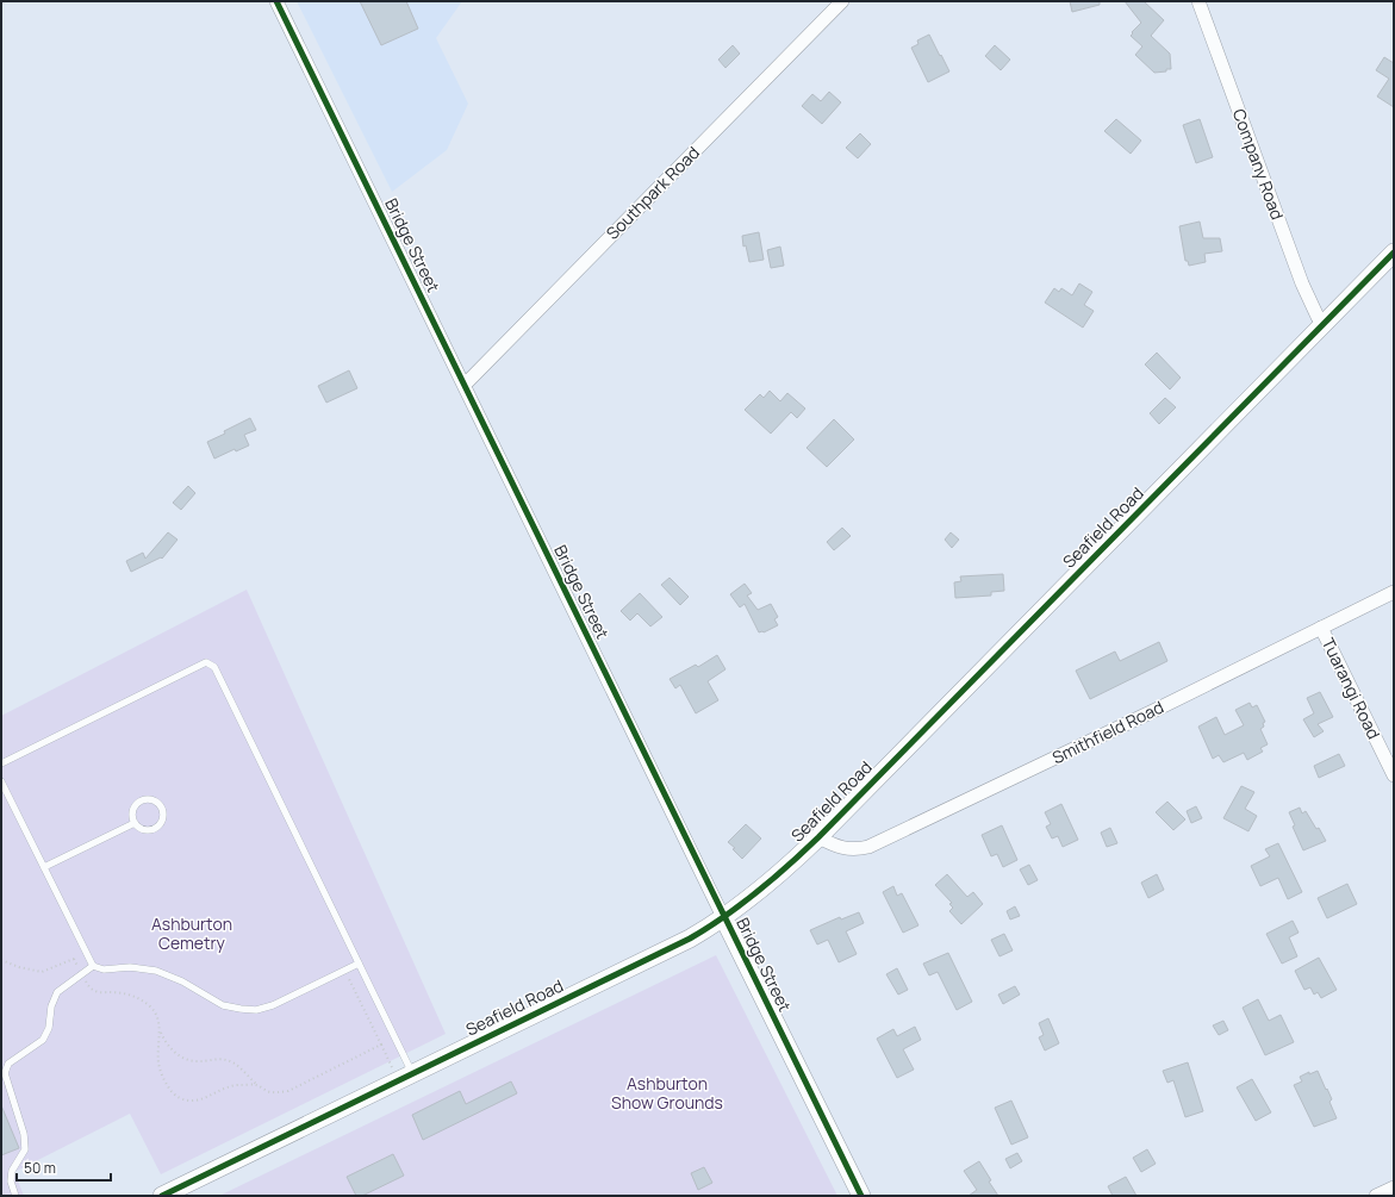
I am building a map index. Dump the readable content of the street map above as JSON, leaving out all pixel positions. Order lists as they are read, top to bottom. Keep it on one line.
{"streets":{"street":["Company Road","Southpark Road","Bridge Street","Seafield Road","Tuarangi Road","Smithfield Road"]},"crossings":[["Company Road","Seafield Road"],["Southpark Road","Bridge Street"],["Bridge Street","Seafield Road"],["Seafield Road","Smithfield Road"],["Tuarangi Road","Smithfield Road"]],"parks":["Ashburton Cemetry","Ashburton Show Grounds"],"scale_bar":"50 m"}
